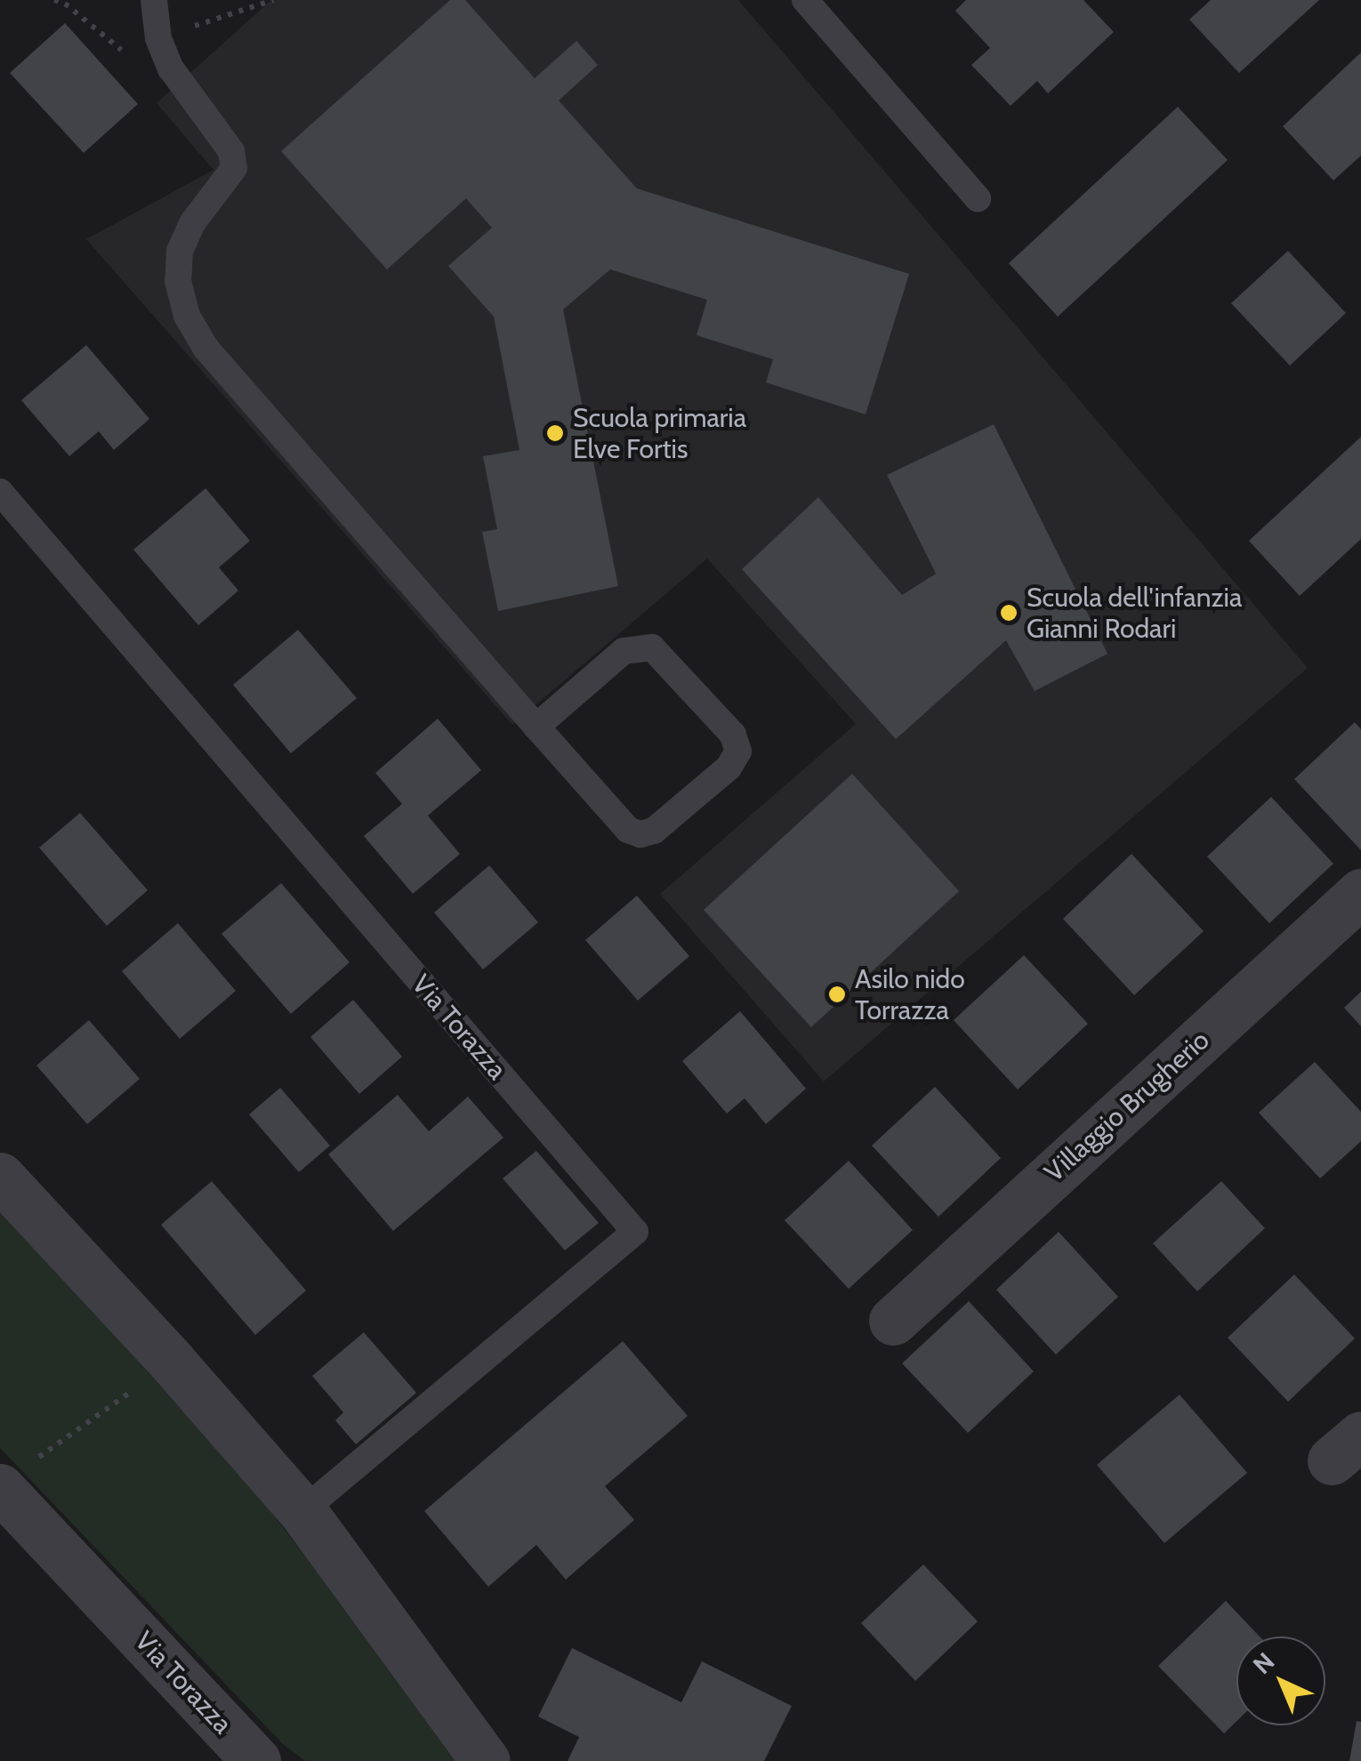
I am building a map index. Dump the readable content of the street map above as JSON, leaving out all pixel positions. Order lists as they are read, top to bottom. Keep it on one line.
{"streets":{"street":["Via Torazza","Villaggio Brugherio"]},"places":["Scuola primaria Elve Fortis","Scuola dell'infanzia Gianni Rodari","Asilo nido Torrazza"],"north":"top left"}
